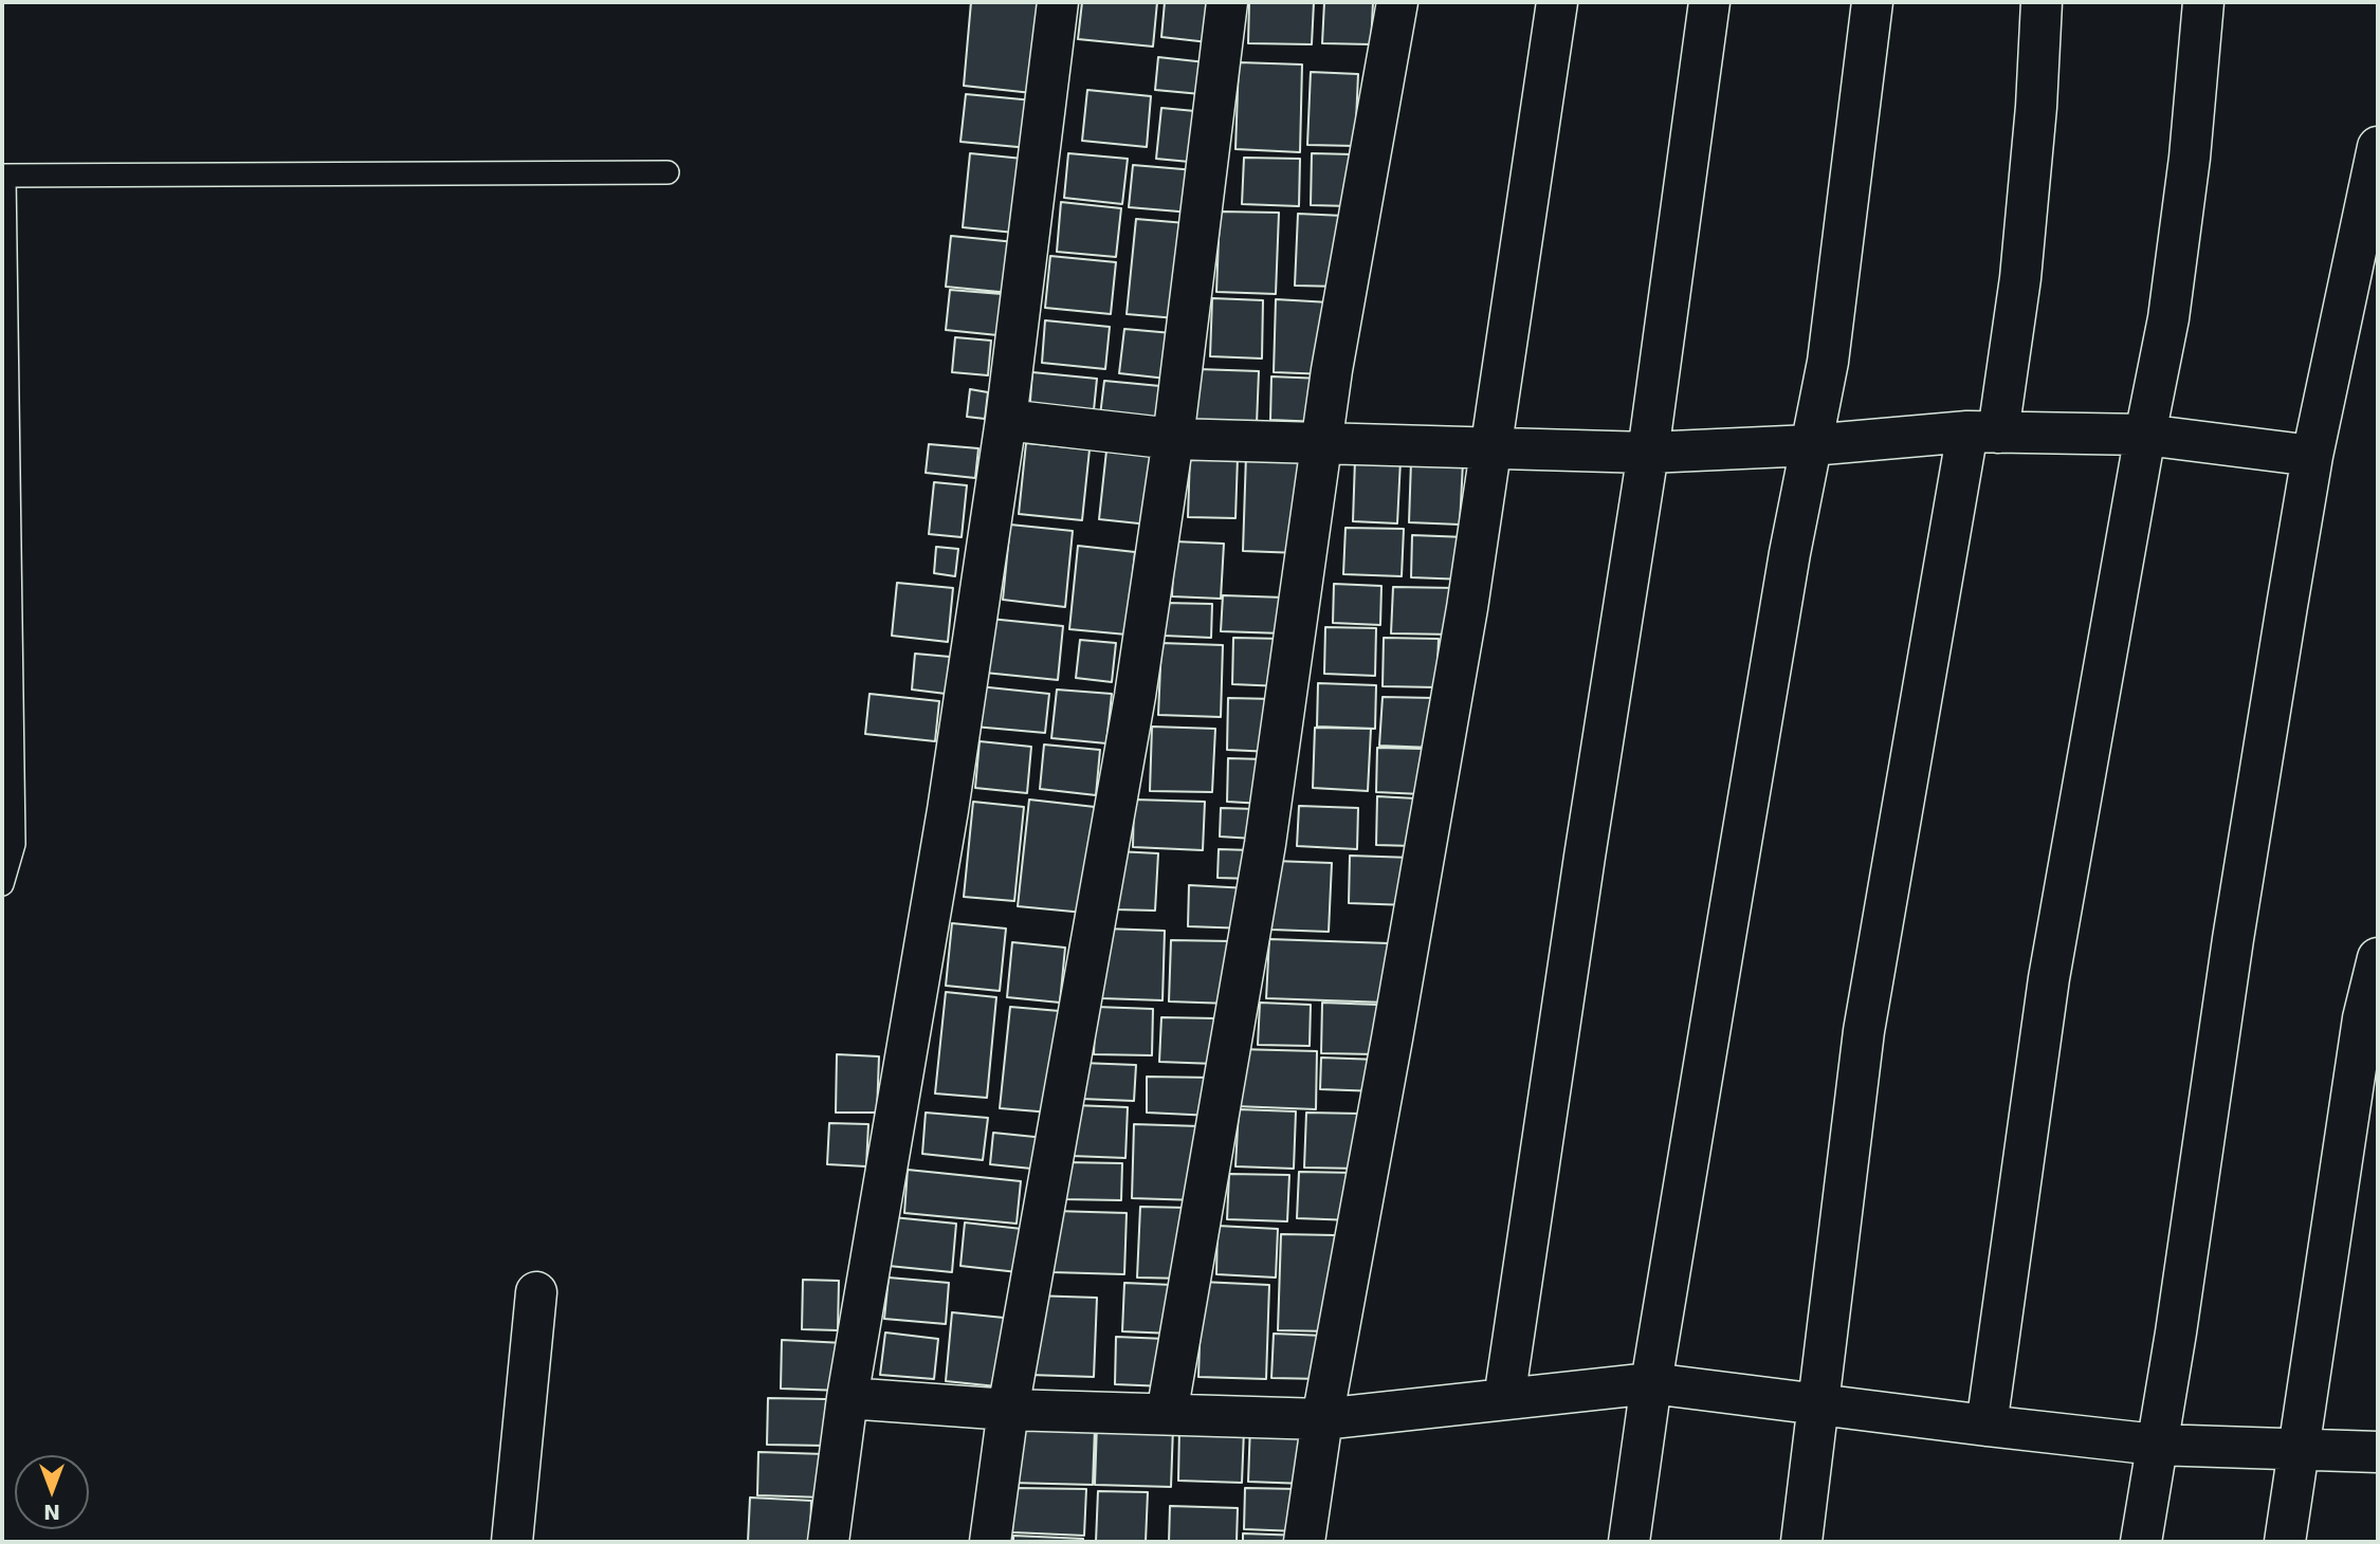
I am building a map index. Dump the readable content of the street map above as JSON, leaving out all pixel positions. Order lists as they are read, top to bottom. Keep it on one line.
{"north":"bottom"}
